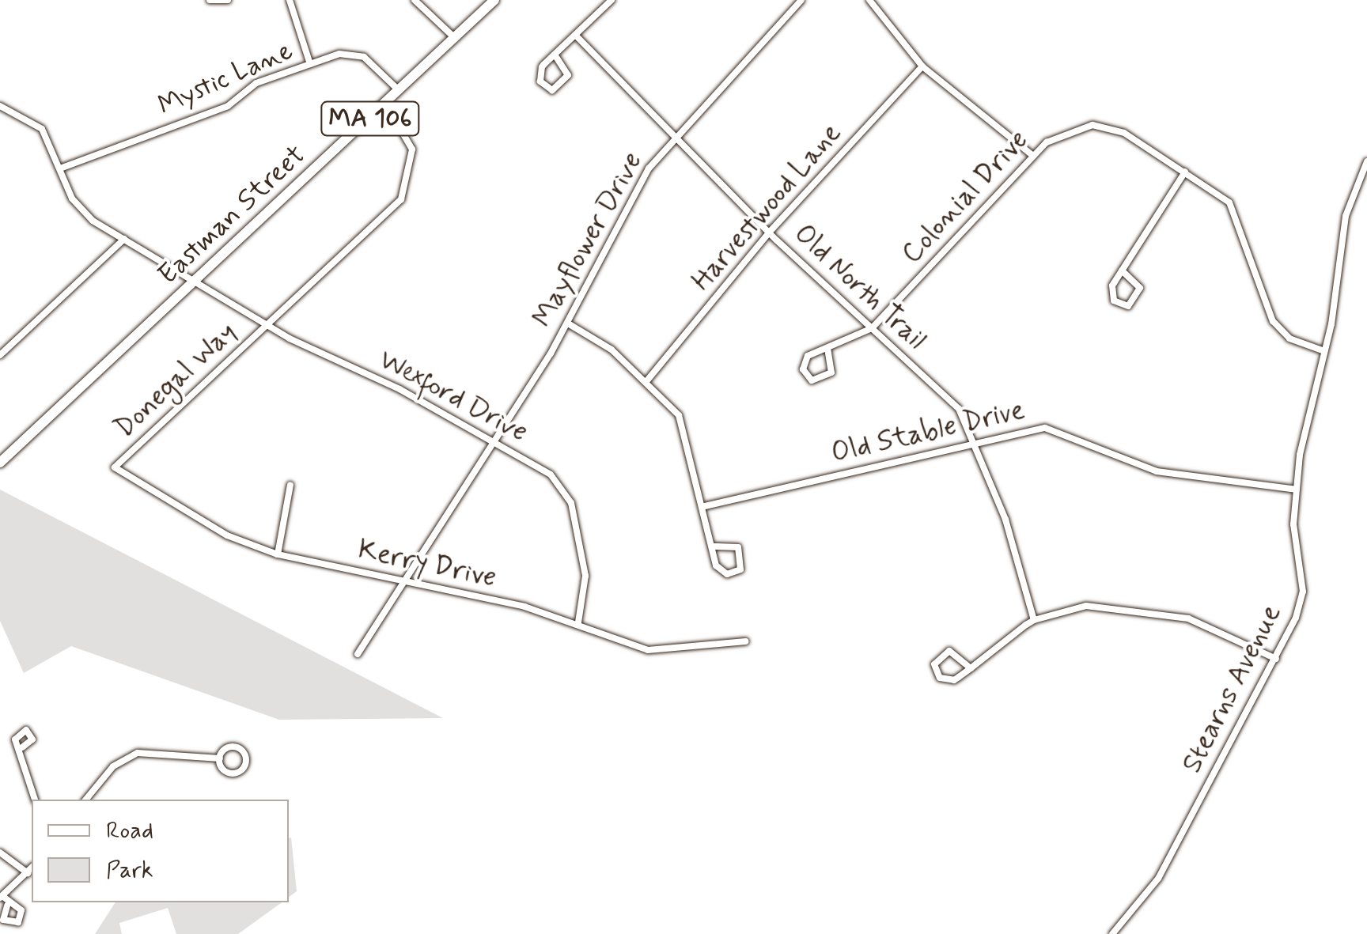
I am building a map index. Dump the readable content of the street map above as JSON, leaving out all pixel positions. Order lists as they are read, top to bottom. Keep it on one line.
{"streets":{"main road":["MA 106","Eastman Street"],"street":["Mystic Lane","Colonial Drive","Harvestwood Lane","Mayflower Drive","Old North Trail","Donegal Way","Wexford Drive","Old Stable Drive","Kerry Drive","Stearns Avenue"]},"crossings":[["Mystic Lane","Eastman Street"],["Mystic Lane","Wexford Drive"],["Colonial Drive","Old North Trail"],["Colonial Drive","Stearns Avenue"],["Harvestwood Lane","Old North Trail"],["Eastman Street","Donegal Way"],["Eastman Street","Wexford Drive"],["Mayflower Drive","Old North Trail"],["Mayflower Drive","Wexford Drive"],["Mayflower Drive","Kerry Drive"],["Old North Trail","Old Stable Drive"],["Donegal Way","Wexford Drive"],["Donegal Way","Kerry Drive"],["Wexford Drive","Kerry Drive"],["Old Stable Drive","Stearns Avenue"]],"legend":["Road","Park"]}
